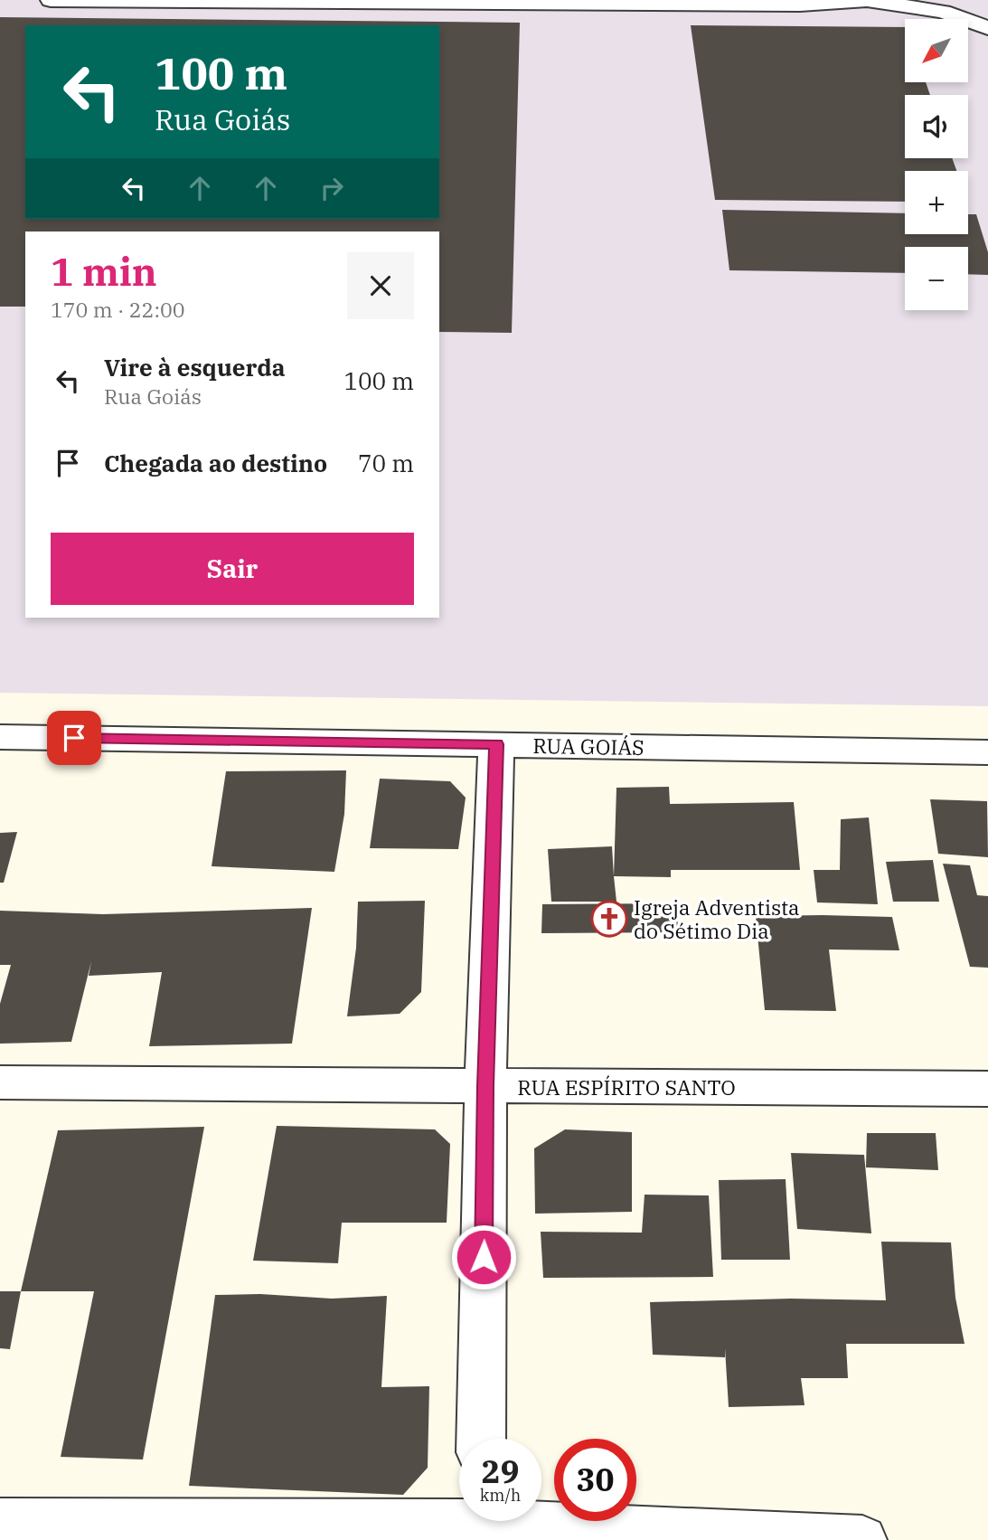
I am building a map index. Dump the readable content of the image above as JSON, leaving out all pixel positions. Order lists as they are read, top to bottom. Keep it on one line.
{"streets":{"street":["RUA GOIÁS","RUA ESPÍRITO SANTO"]},"places":{"church":["Igreja Adventista do Sétimo Dia"]},"north":"bottom left","page":{"map_buttons":["+","−"],"turn":["100 m","Rua Goiás"],"heading":["1 min","170 m · 22:00"],"list":[{"name":"Vire à esquerda","note":"Rua Goiás","value":"100 m"},{"name":"Chegada ao destino","value":"70 m"}],"buttons":"Sair","speed":"29 km/h","limit":"30"}}
